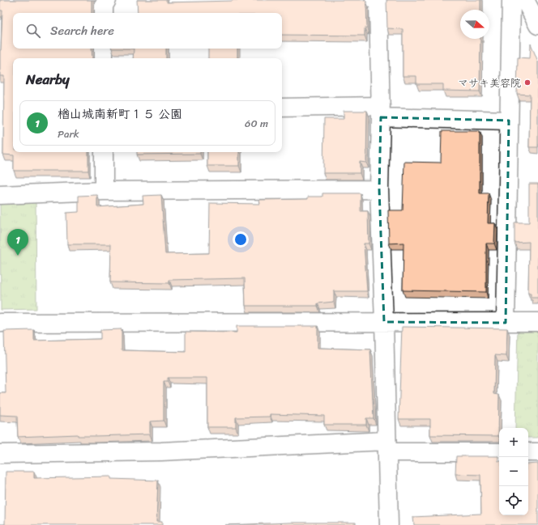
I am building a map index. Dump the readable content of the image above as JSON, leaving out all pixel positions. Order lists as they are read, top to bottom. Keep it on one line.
{"places":["マサキ美容院"],"north":"right","page":{"search":"Search here","heading":"Nearby","list":[{"mark":"1","name":"楢山城南新町１５ 公園","note":"Park","value":"60 m"}],"pins":"1","map_buttons":["+","−"]}}
